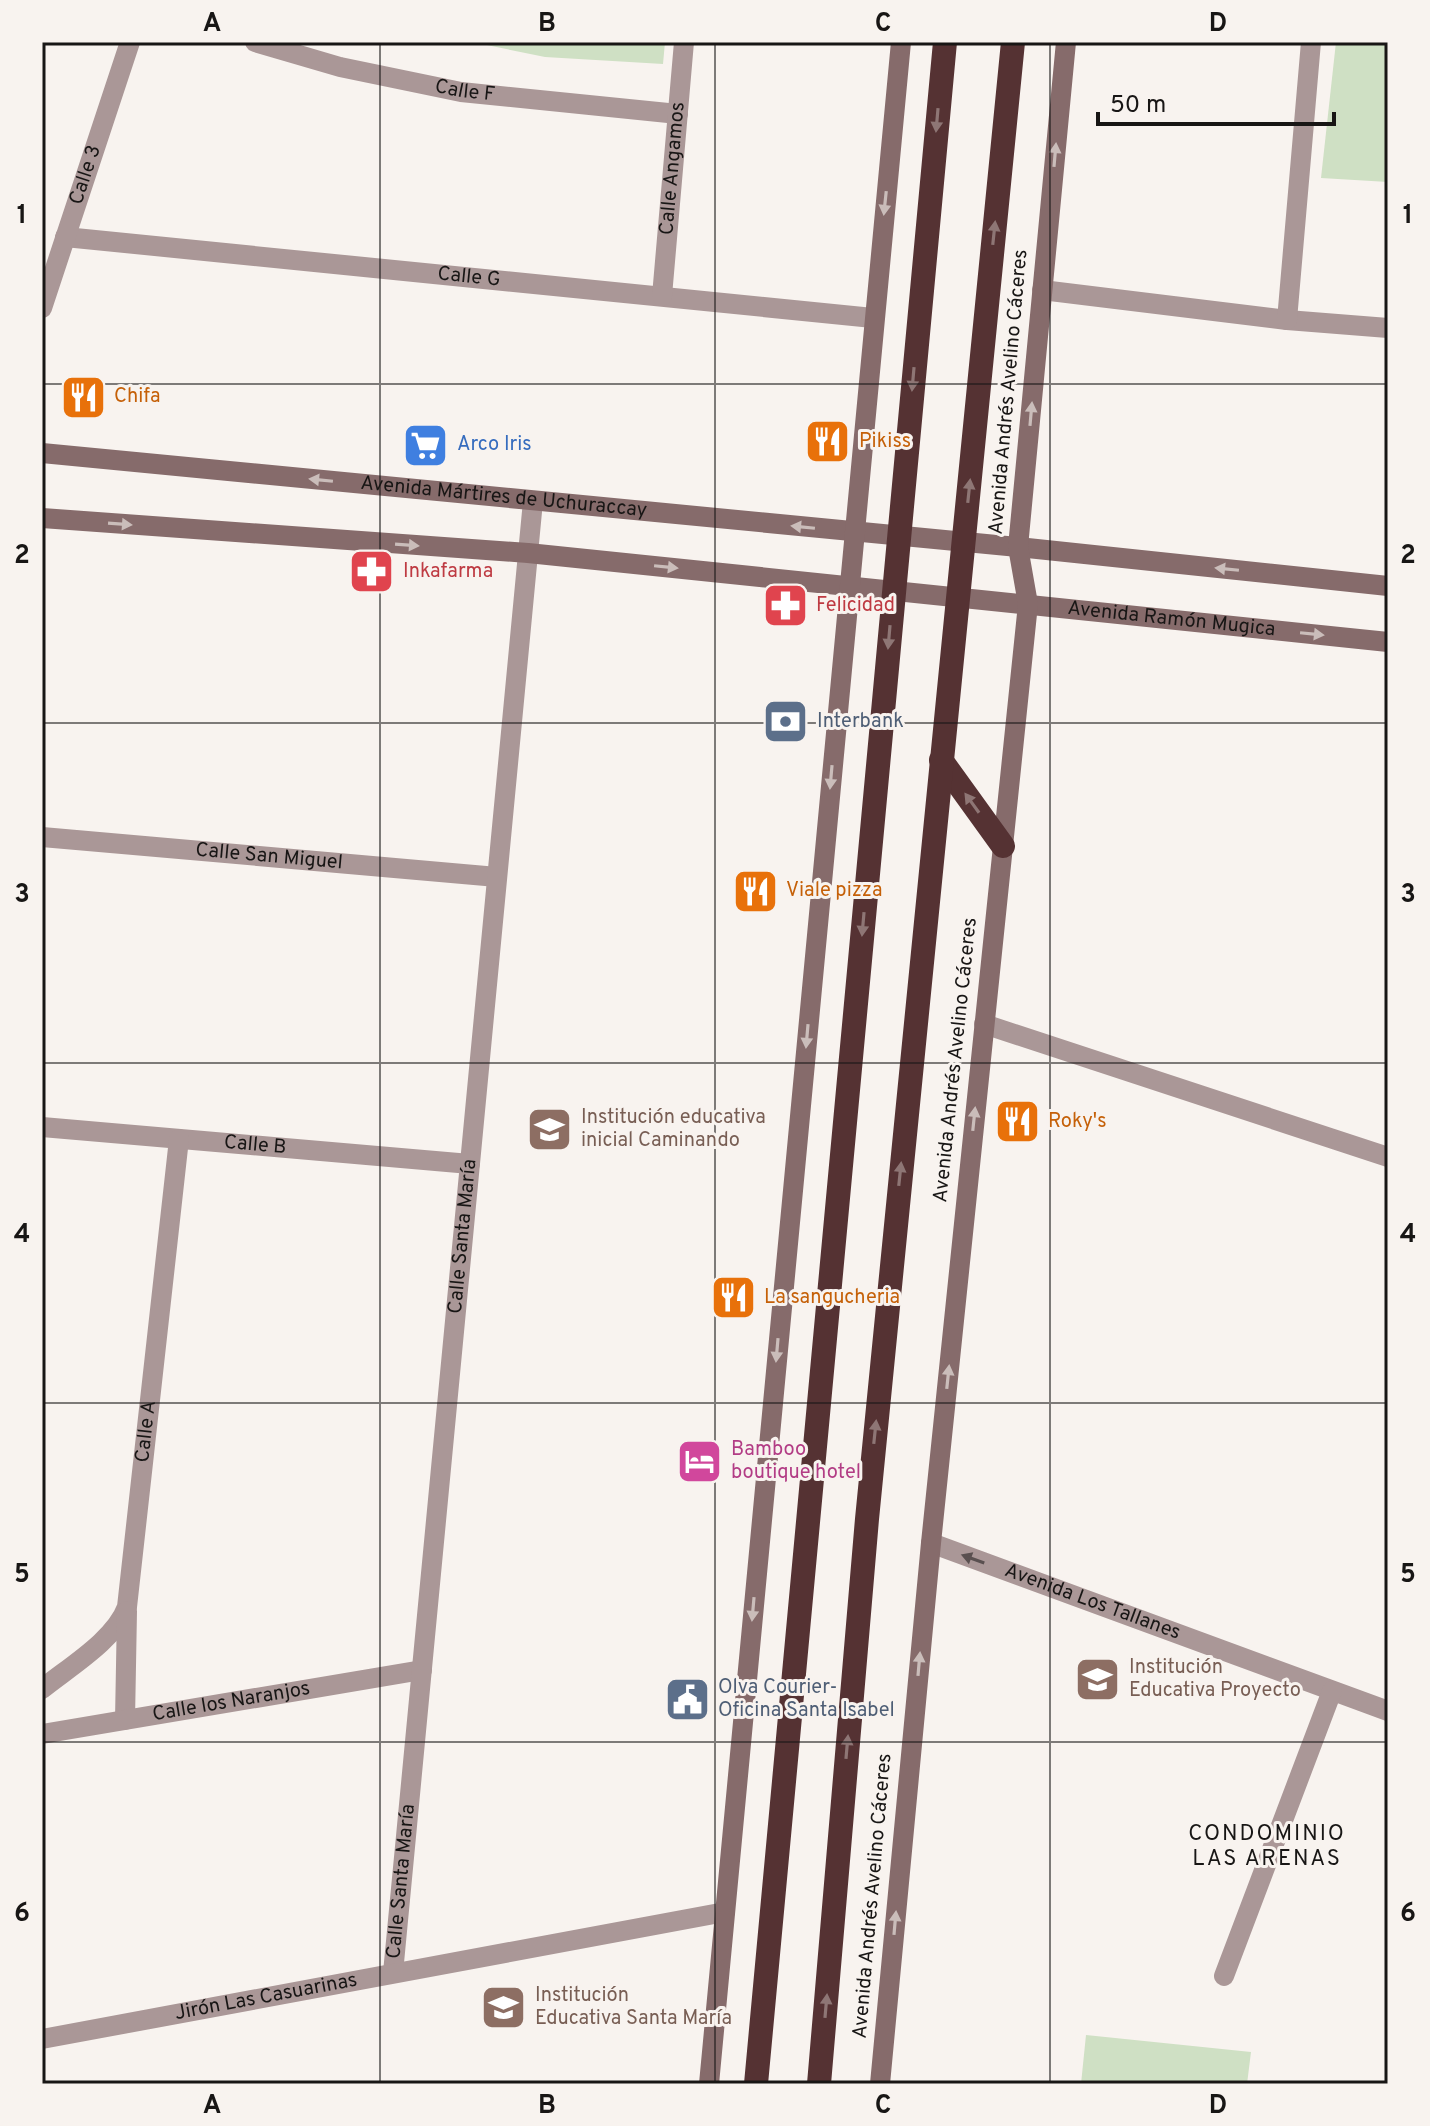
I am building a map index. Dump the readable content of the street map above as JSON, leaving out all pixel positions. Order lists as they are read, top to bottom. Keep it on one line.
{"streets":{"highway":["Avenida Andrés Avelino Cáceres"],"street":["Calle F","Calle Angamos","Calle 3","Calle G","Avenida Mártires de Uchuraccay","Avenida Ramón Mugica","Calle San Miguel","Calle B","Calle Santa María","Calle A","Avenida Los Tallanes","Calle los Naranjos","Jirón Las Casuarinas"]},"crossings":[["Calle F","Calle Angamos"],["Calle Angamos","Calle G"],["Calle 3","Calle G"],["Avenida Andrés Avelino Cáceres","Avenida Mártires de Uchuraccay"],["Avenida Andrés Avelino Cáceres","Avenida Ramón Mugica"],["Avenida Andrés Avelino Cáceres","Avenida Los Tallanes"],["Avenida Mártires de Uchuraccay","Calle Santa María"],["Calle San Miguel","Calle Santa María"],["Calle B","Calle Santa María"],["Calle B","Calle A"],["Calle Santa María","Calle los Naranjos"],["Calle Santa María","Jirón Las Casuarinas"]],"one_way":["Avenida Los Tallanes"],"districts":["CONDOMINIO LAS ARENAS"],"places":{"restaurant":["Chifa","Pikiss","Viale pizza","Roky's","La sangucheria"],"supermarket":["Arco Iris"],"pharmacy":["Inkafarma","Felicidad"],"bank":["Interbank"],"school or university":["Institución educativa inicial Caminando","Institución Educativa Proyecto","Institución Educativa Santa María"],"hotel":["Bamboo boutique hotel"],"public building":["Olva Courier- Oficina Santa Isabel"]},"scale_bar":"50 m","grid":{"columns":["A","B","C","D"],"rows":["1","2","3","4","5","6"]}}
